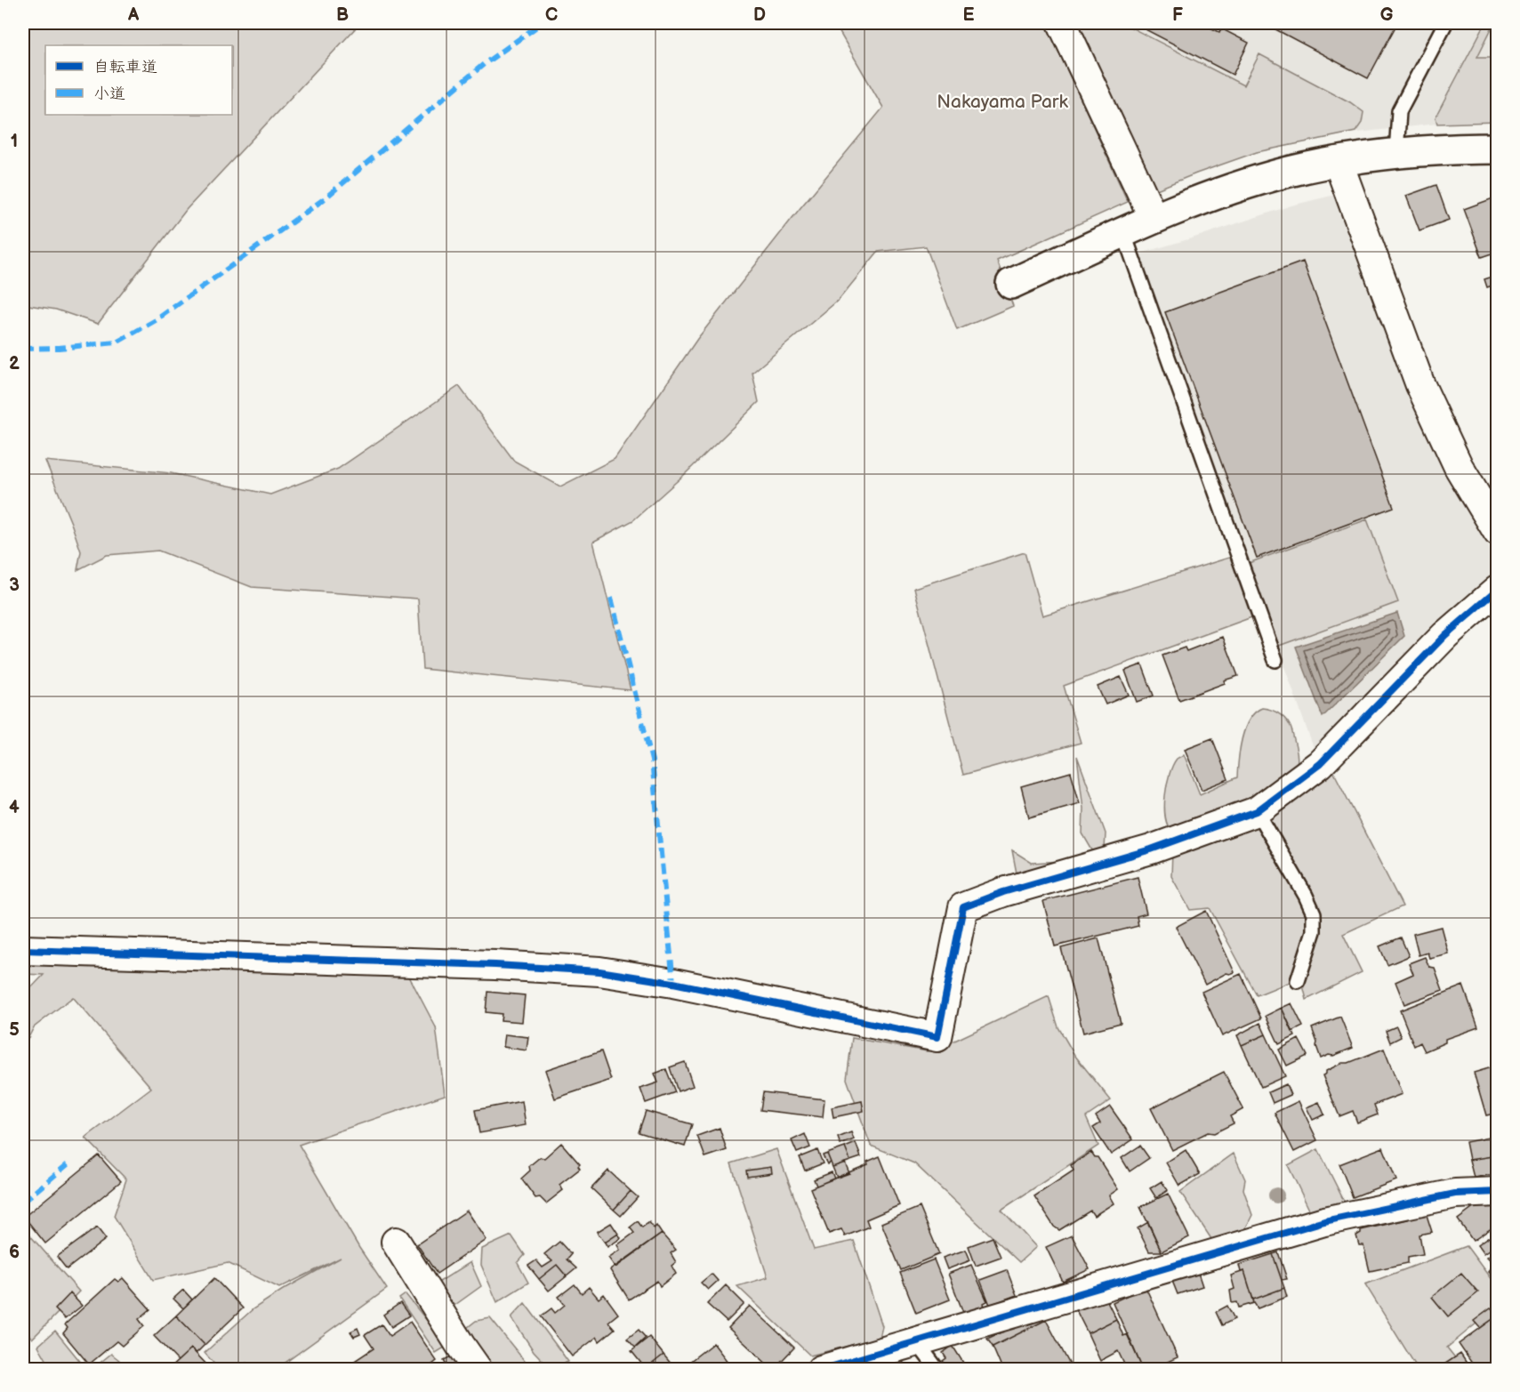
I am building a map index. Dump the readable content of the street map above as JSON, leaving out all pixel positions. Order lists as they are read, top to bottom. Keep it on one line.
{"parks":["Nakayama Park"],"legend":["自転車道","小道"],"grid":{"columns":["A","B","C","D","E","F","G"],"rows":["1","2","3","4","5","6"]}}
